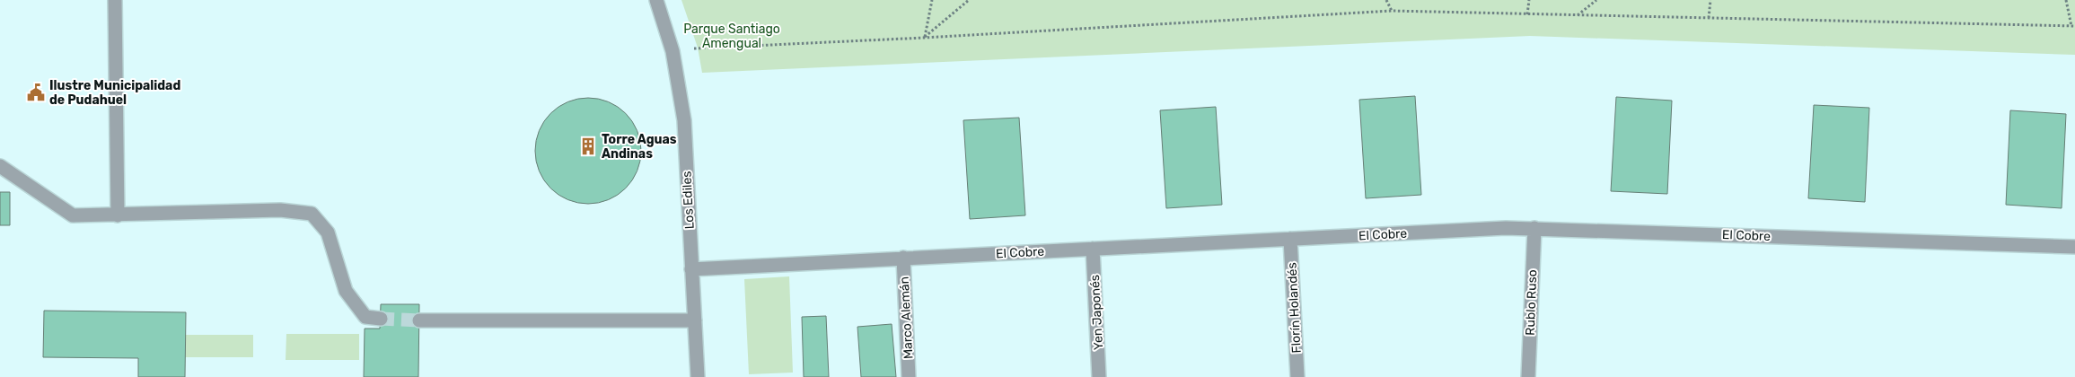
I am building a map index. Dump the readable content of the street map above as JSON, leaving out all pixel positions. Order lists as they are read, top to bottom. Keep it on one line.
{"streets":{"street":["Los Ediles","El Cobre","Rublo Ruso","Florín Holandés","Yen Japonés","Marco Alemán"]},"crossings":[["Los Ediles","El Cobre"],["El Cobre","Rublo Ruso"],["El Cobre","Florín Holandés"],["El Cobre","Yen Japonés"],["El Cobre","Marco Alemán"]],"parks":["Parque Santiago Amengual"],"places":{"public building":["Ilustre Municipalidad de Pudahuel"],"building":["Torre Aguas Andinas"]}}
